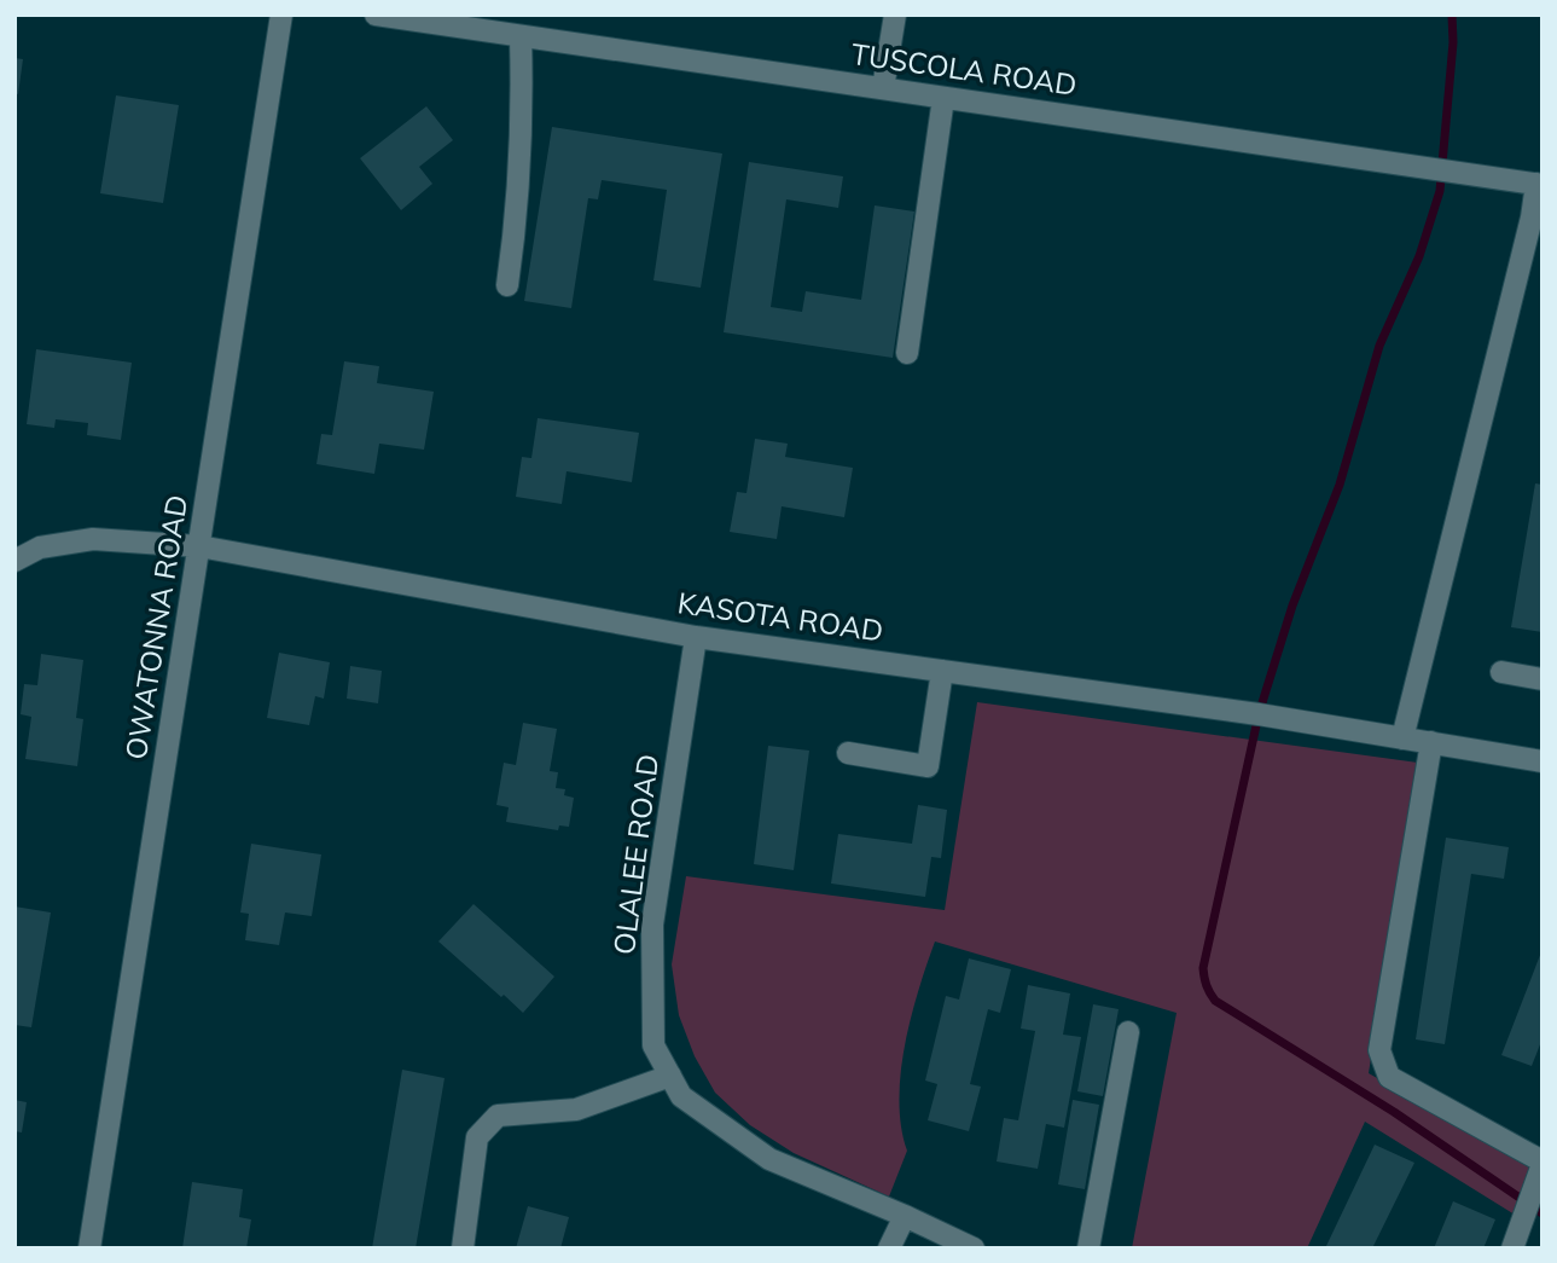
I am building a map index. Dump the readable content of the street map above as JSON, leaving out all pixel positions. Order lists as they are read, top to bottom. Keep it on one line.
{"streets":{"street":["TUSCOLA ROAD","KASOTA ROAD","OWATONNA ROAD","OLALEE ROAD"]},"crossings":[["KASOTA ROAD","OWATONNA ROAD"],["KASOTA ROAD","OLALEE ROAD"]]}
